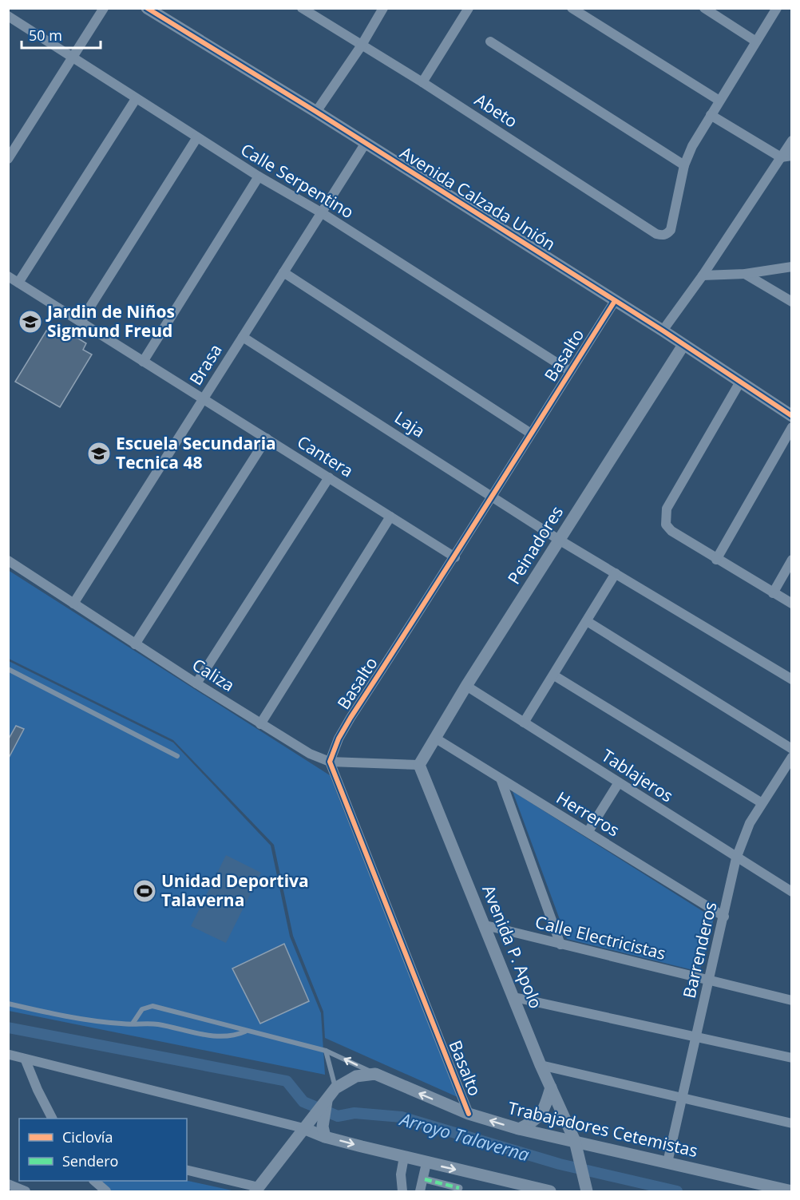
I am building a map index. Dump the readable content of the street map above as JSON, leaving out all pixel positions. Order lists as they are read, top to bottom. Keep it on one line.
{"streets":{"street":["Abeto","Calle Serpentino","Avenida Calzada Unión","Basalto","Brasa","Laja","Cantera","Peinadores","Caliza","Tablajeros","Herreros","Calle Electricistas","Avenida P. Apolo","Barrenderos","Trabajadores Cetemistas"]},"crossings":[["Calle Serpentino","Basalto"],["Calle Serpentino","Brasa"],["Avenida Calzada Unión","Basalto"],["Avenida Calzada Unión","Brasa"],["Avenida Calzada Unión","Peinadores"],["Basalto","Laja"],["Basalto","Cantera"],["Basalto","Caliza"],["Basalto","Trabajadores Cetemistas"],["Brasa","Laja"],["Brasa","Cantera"],["Brasa","Caliza"],["Laja","Peinadores"],["Peinadores","Caliza"],["Peinadores","Tablajeros"],["Peinadores","Herreros"],["Peinadores","Avenida P. Apolo"],["Caliza","Avenida P. Apolo"],["Tablajeros","Barrenderos"],["Herreros","Barrenderos"],["Calle Electricistas","Avenida P. Apolo"],["Calle Electricistas","Barrenderos"],["Avenida P. Apolo","Trabajadores Cetemistas"],["Barrenderos","Trabajadores Cetemistas"]],"water":["Arroyo Talaverna"],"places":{"school or university":["Jardin de Niños Sigmund Freud","Escuela Secundaria Tecnica 48"],"sports":["Unidad Deportiva Talaverna"]},"legend":["Ciclovía","Sendero"],"scale_bar":"50 m"}
